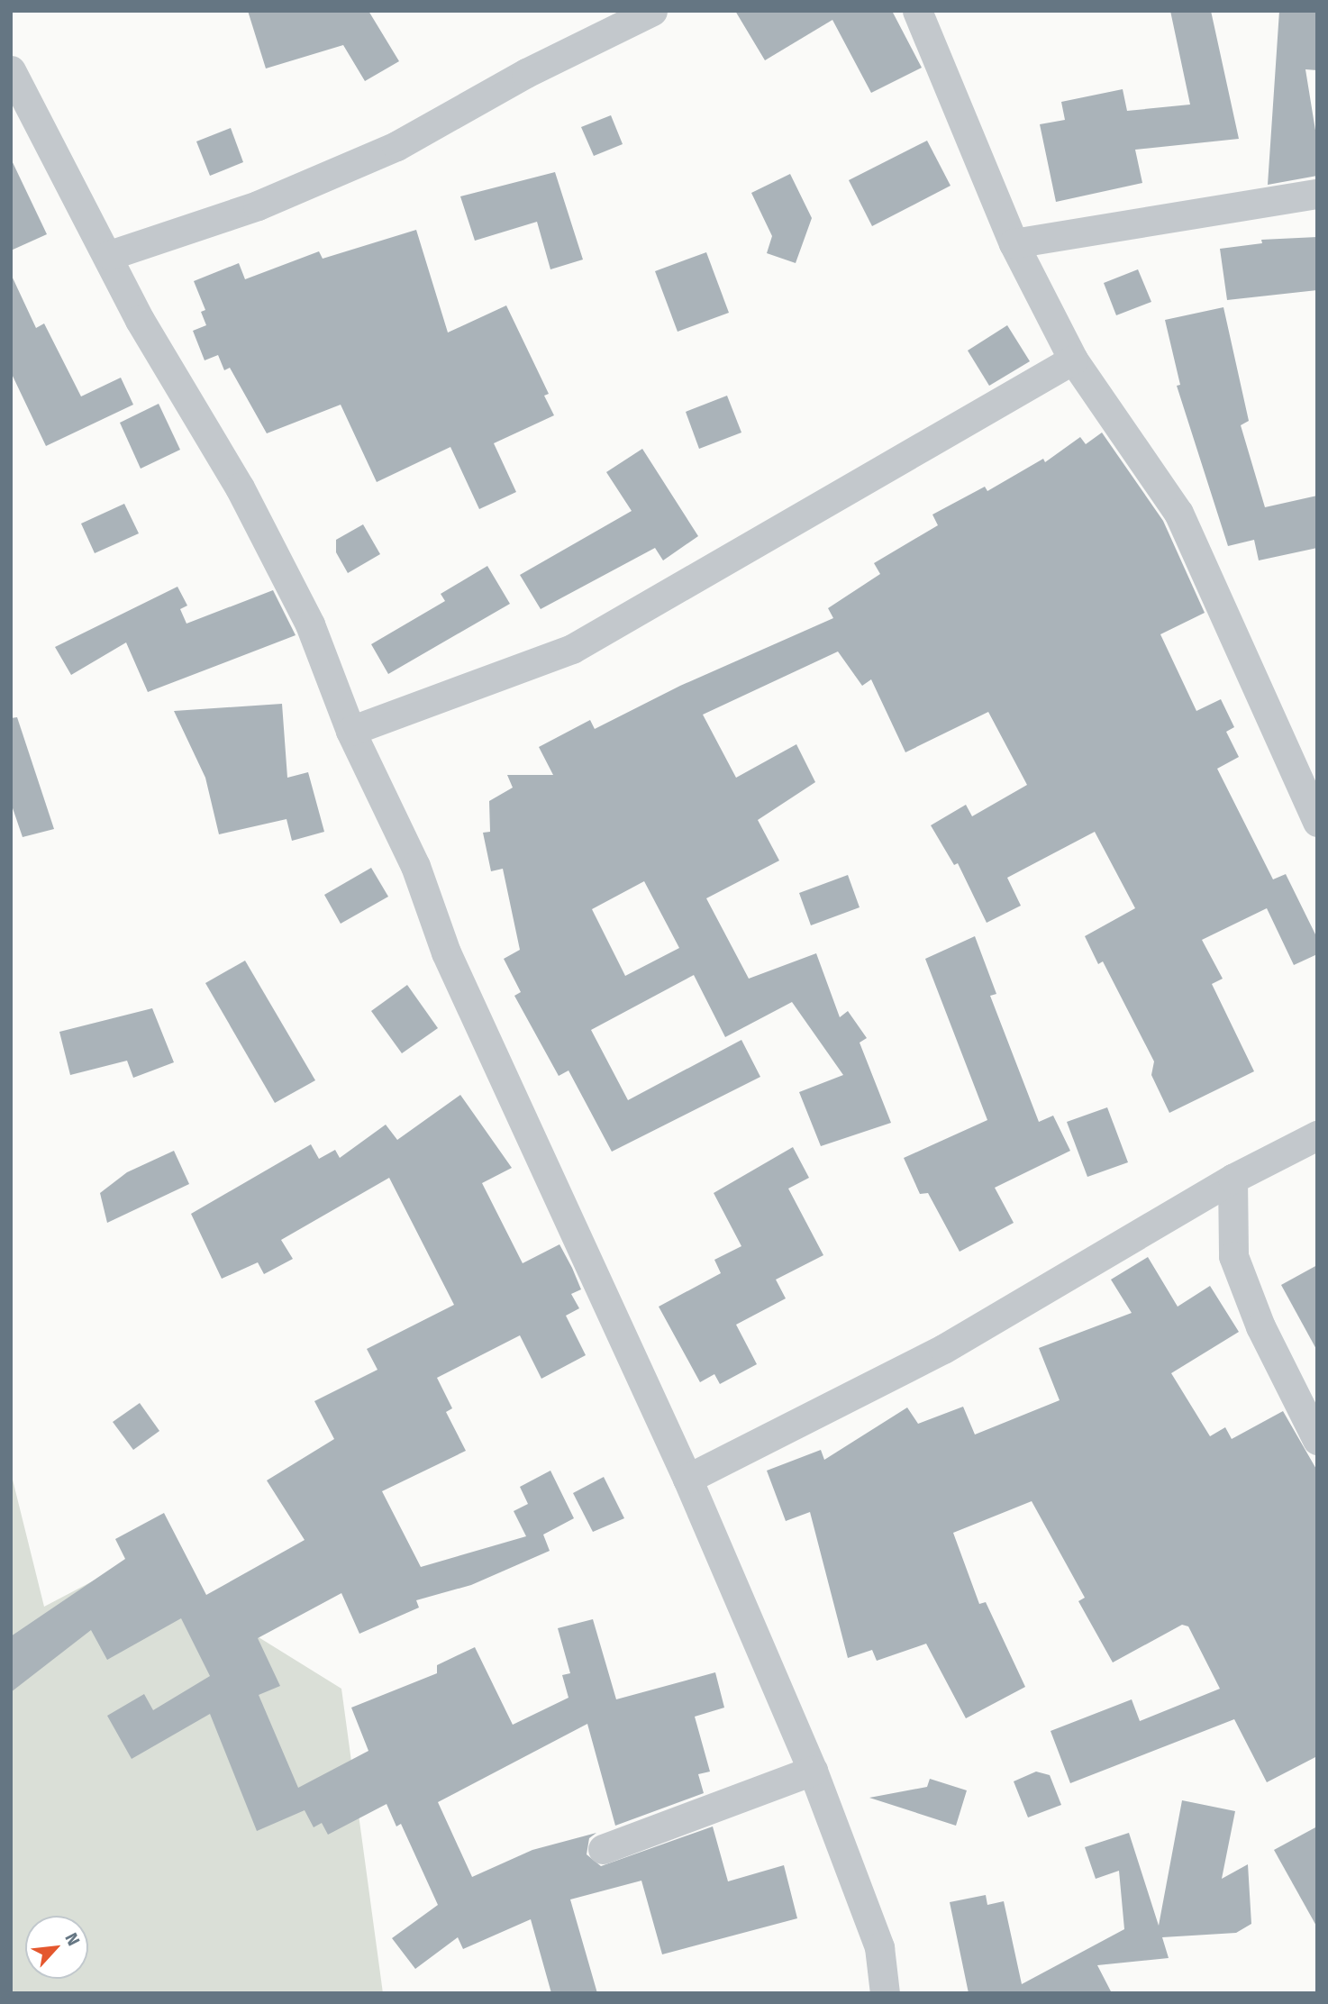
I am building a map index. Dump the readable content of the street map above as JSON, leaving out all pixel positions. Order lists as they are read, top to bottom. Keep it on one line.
{"north":"top right"}
